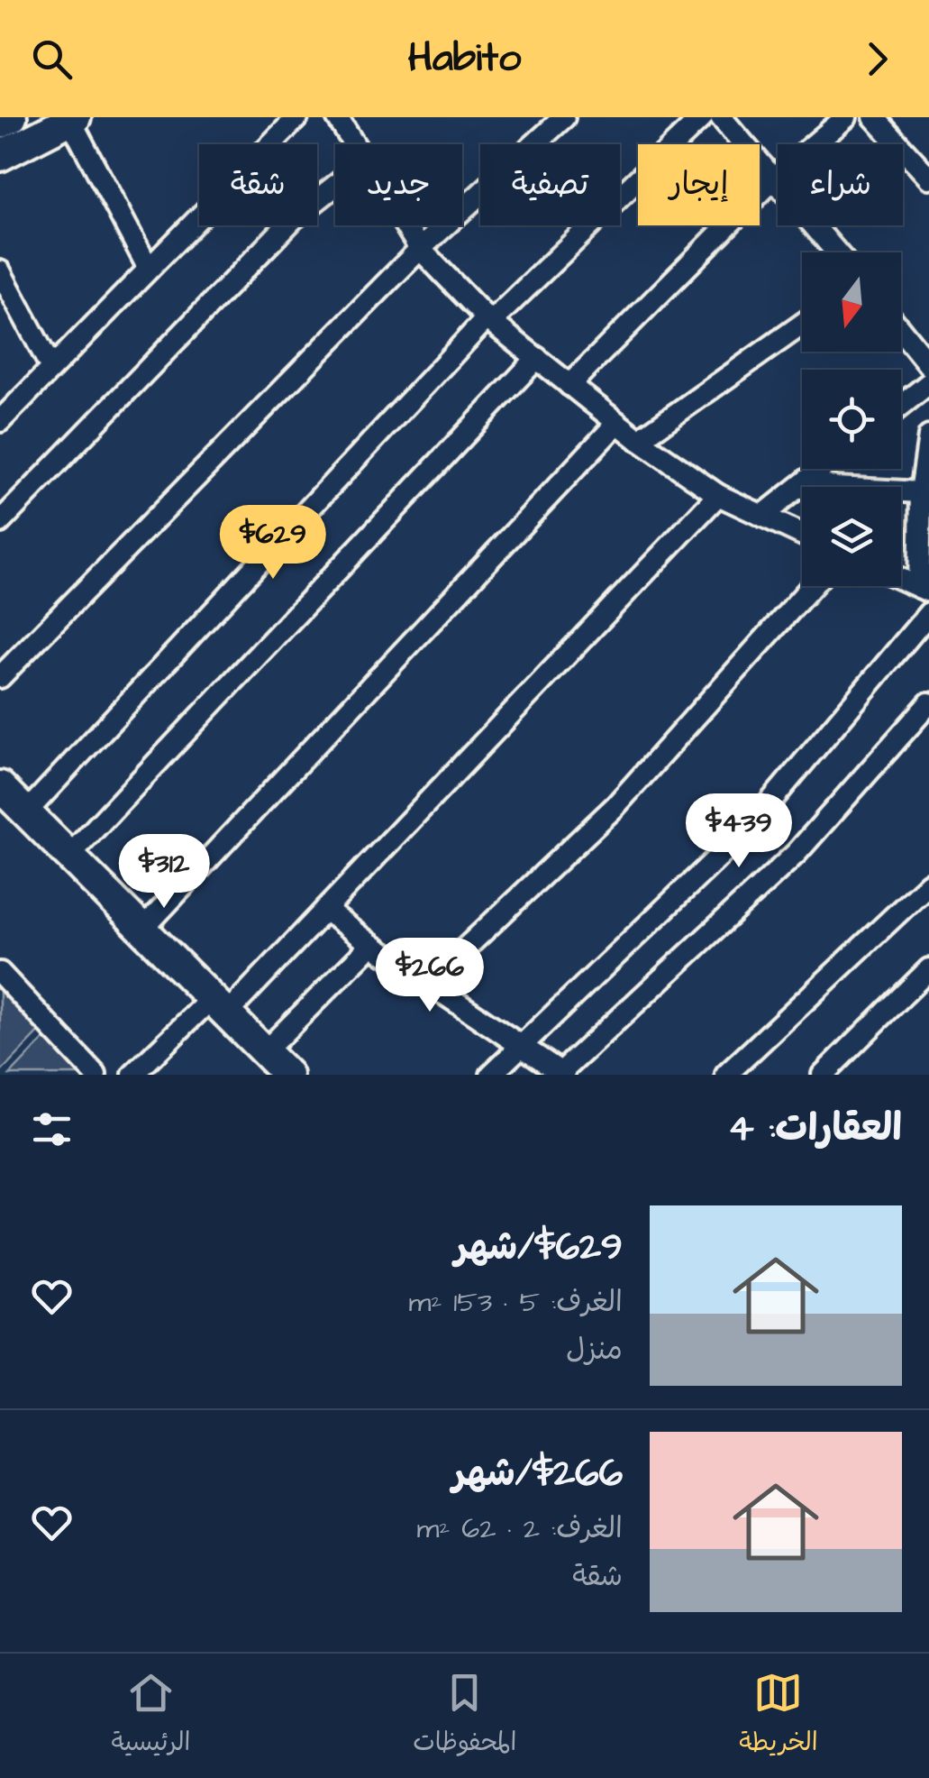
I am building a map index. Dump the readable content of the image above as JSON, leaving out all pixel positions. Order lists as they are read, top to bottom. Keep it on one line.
{"north":"bottom","page":{"header":"Habito","chip":["شراء","إيجار","تصفية","جديد","شقة"],"price":["$629","$439","$312","$266"],"heading":"العقارات: 4","list":[{"name":"$629/شهر","note":"الغرف: 5 · 153 m² · منزل"},{"name":"$266/شهر","note":"الغرف: 2 · 62 m² · شقة"}],"tabs":["الخريطة","المحفوظات","الرئيسية"]}}
